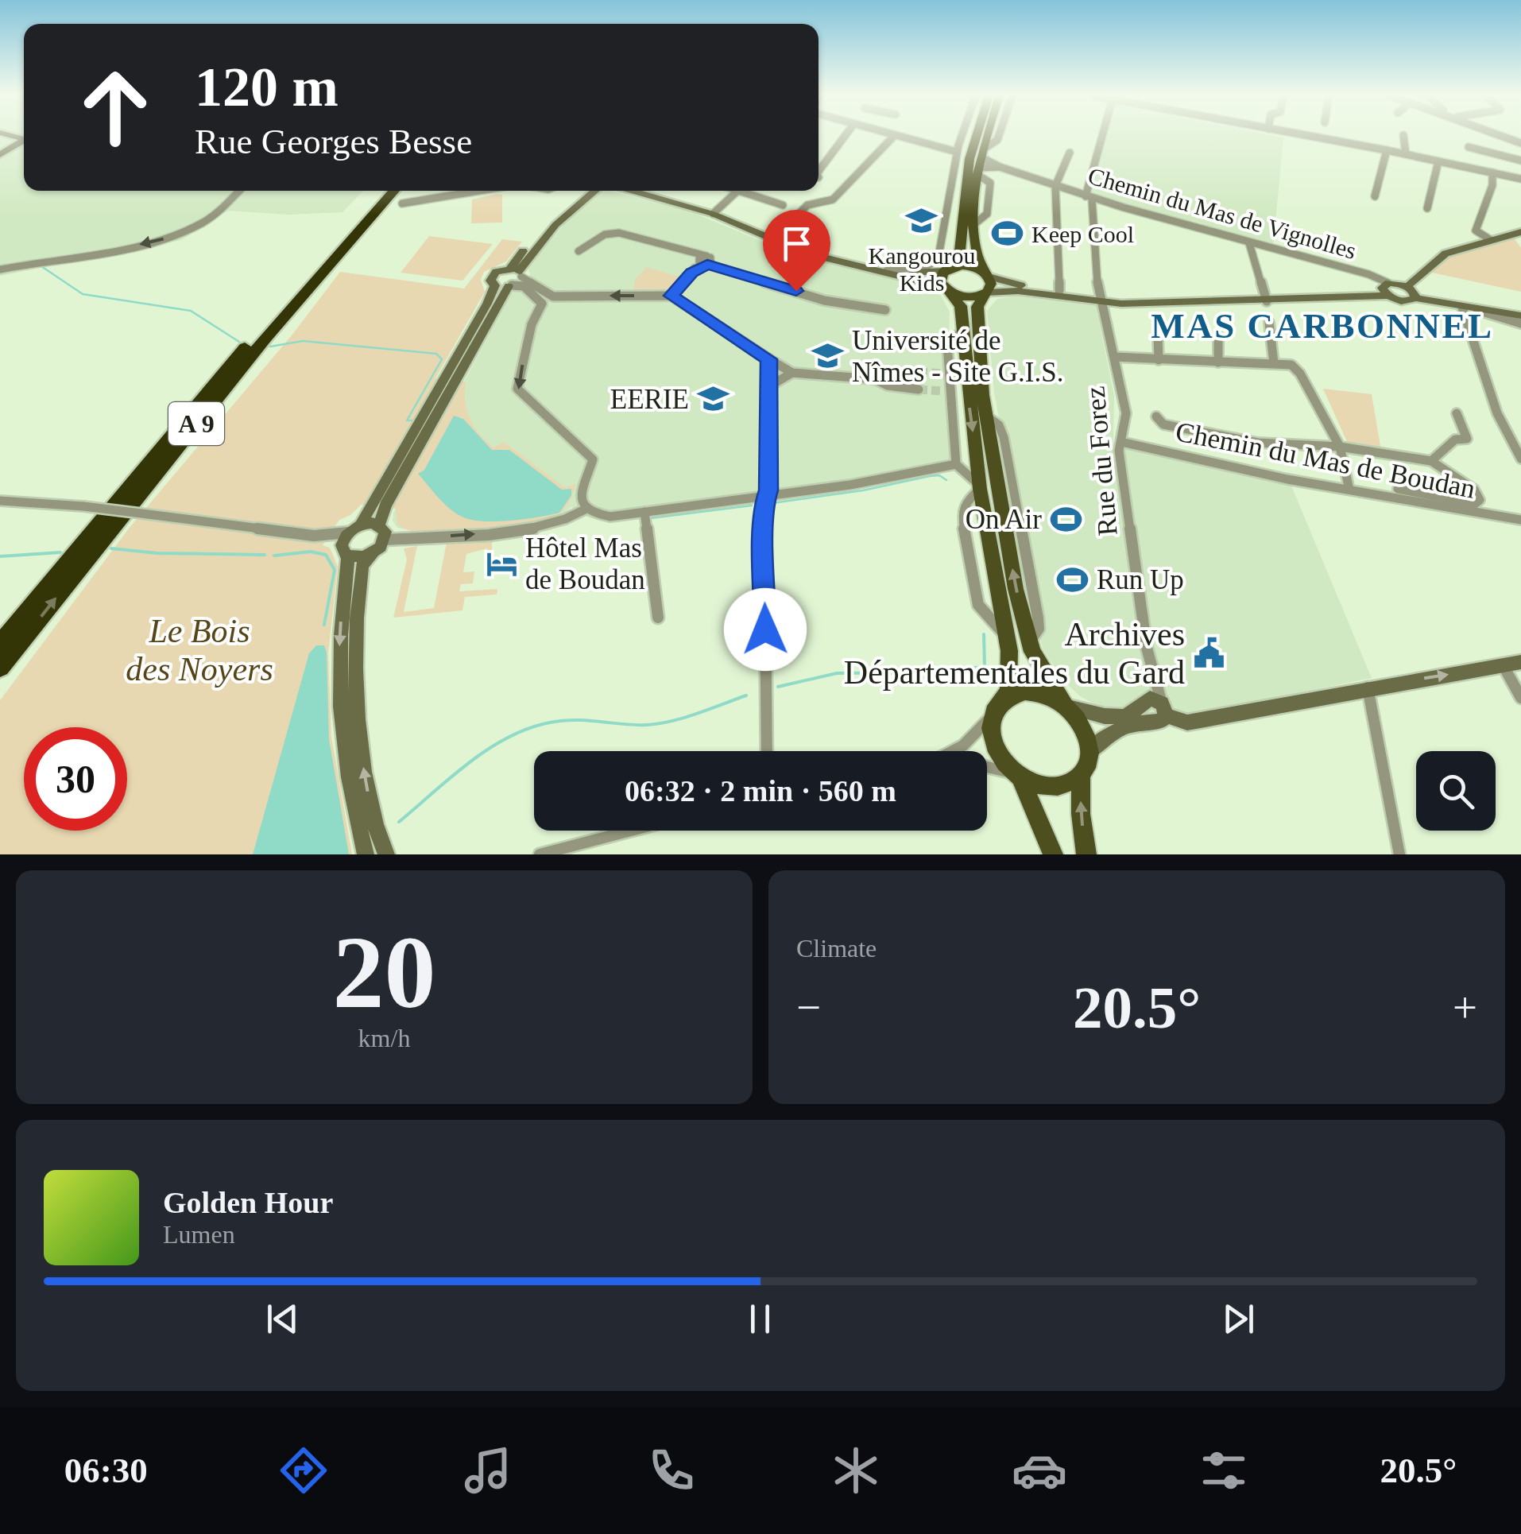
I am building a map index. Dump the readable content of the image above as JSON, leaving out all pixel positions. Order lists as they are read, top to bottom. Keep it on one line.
{"streets":{"highway":["A 9"],"street":["Chemin du Mas de Vignolles","Chemin du Mas de Boudan","Rue du Forez"]},"crossings":[["Chemin du Mas de Vignolles","Rue du Forez"],["Chemin du Mas de Boudan","Rue du Forez"]],"districts":["MAS CARBONNEL"],"parks":["Le Bois des Noyers"],"places":{"school or university":["Kangourou Kids","Université de Nîmes - Site G.I.S.","EERIE"],"sports":["Keep Cool","On Air","Run Up"],"hotel":["Hôtel Mas de Boudan"],"public building":["Archives Départementales du Gard"]},"page":{"turn":["120 m","Rue Georges Besse"],"limit":"30","trip":"06:32 · 2 min · 560 m","tile":[["20","km/h"],"Climate"],"heat":["−","20.5°","+"],"song":["Golden Hour","Lumen"],"tabs":["06:30","20.5°"]}}
